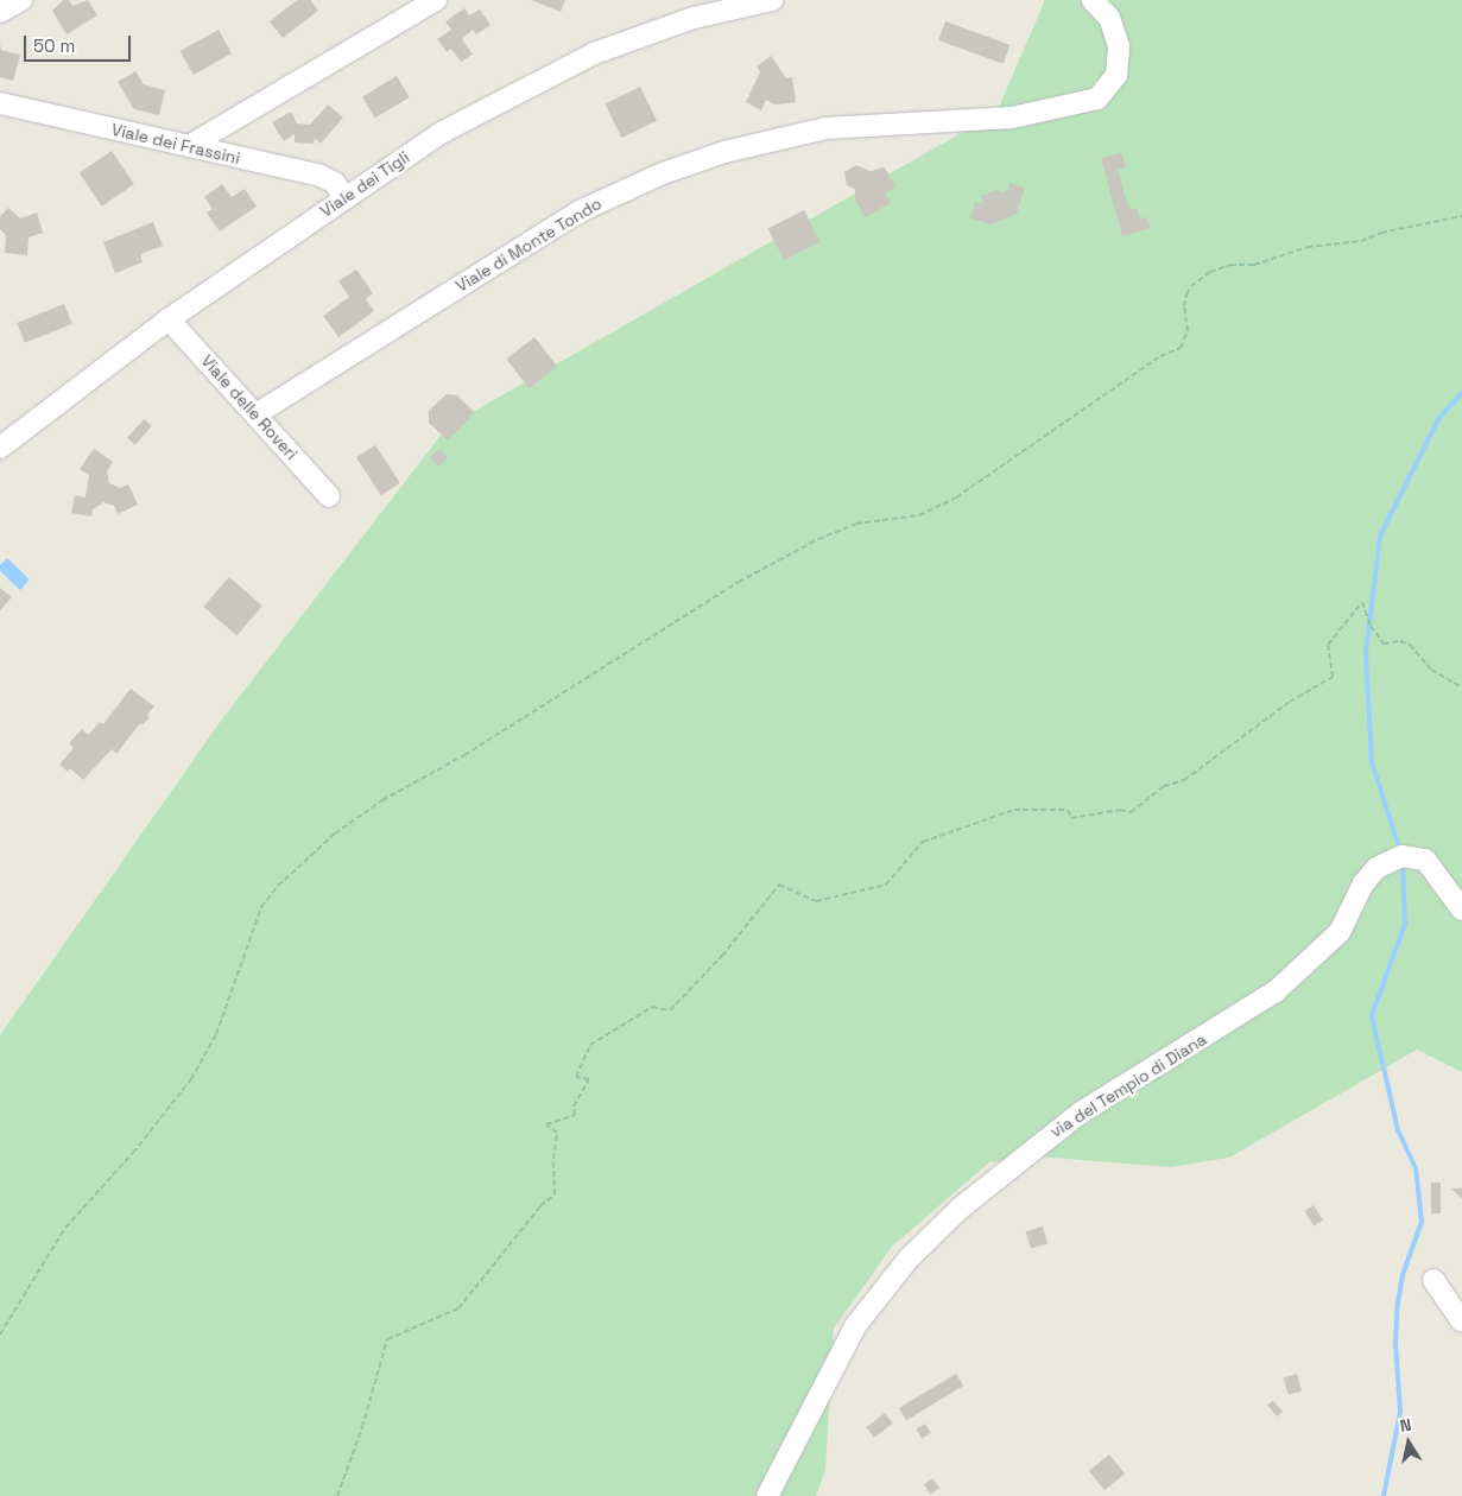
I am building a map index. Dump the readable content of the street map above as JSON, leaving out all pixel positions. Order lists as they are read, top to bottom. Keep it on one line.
{"streets":{"street":["Viale dei Frassini","Viale dei Tigli","Viale di Monte Tondo","Viale delle Roveri","via del Tempio di Diana"]},"crossings":[["Viale dei Frassini","Viale dei Tigli"],["Viale dei Tigli","Viale delle Roveri"],["Viale di Monte Tondo","Viale delle Roveri"]],"scale_bar":"50 m","north":"top"}
